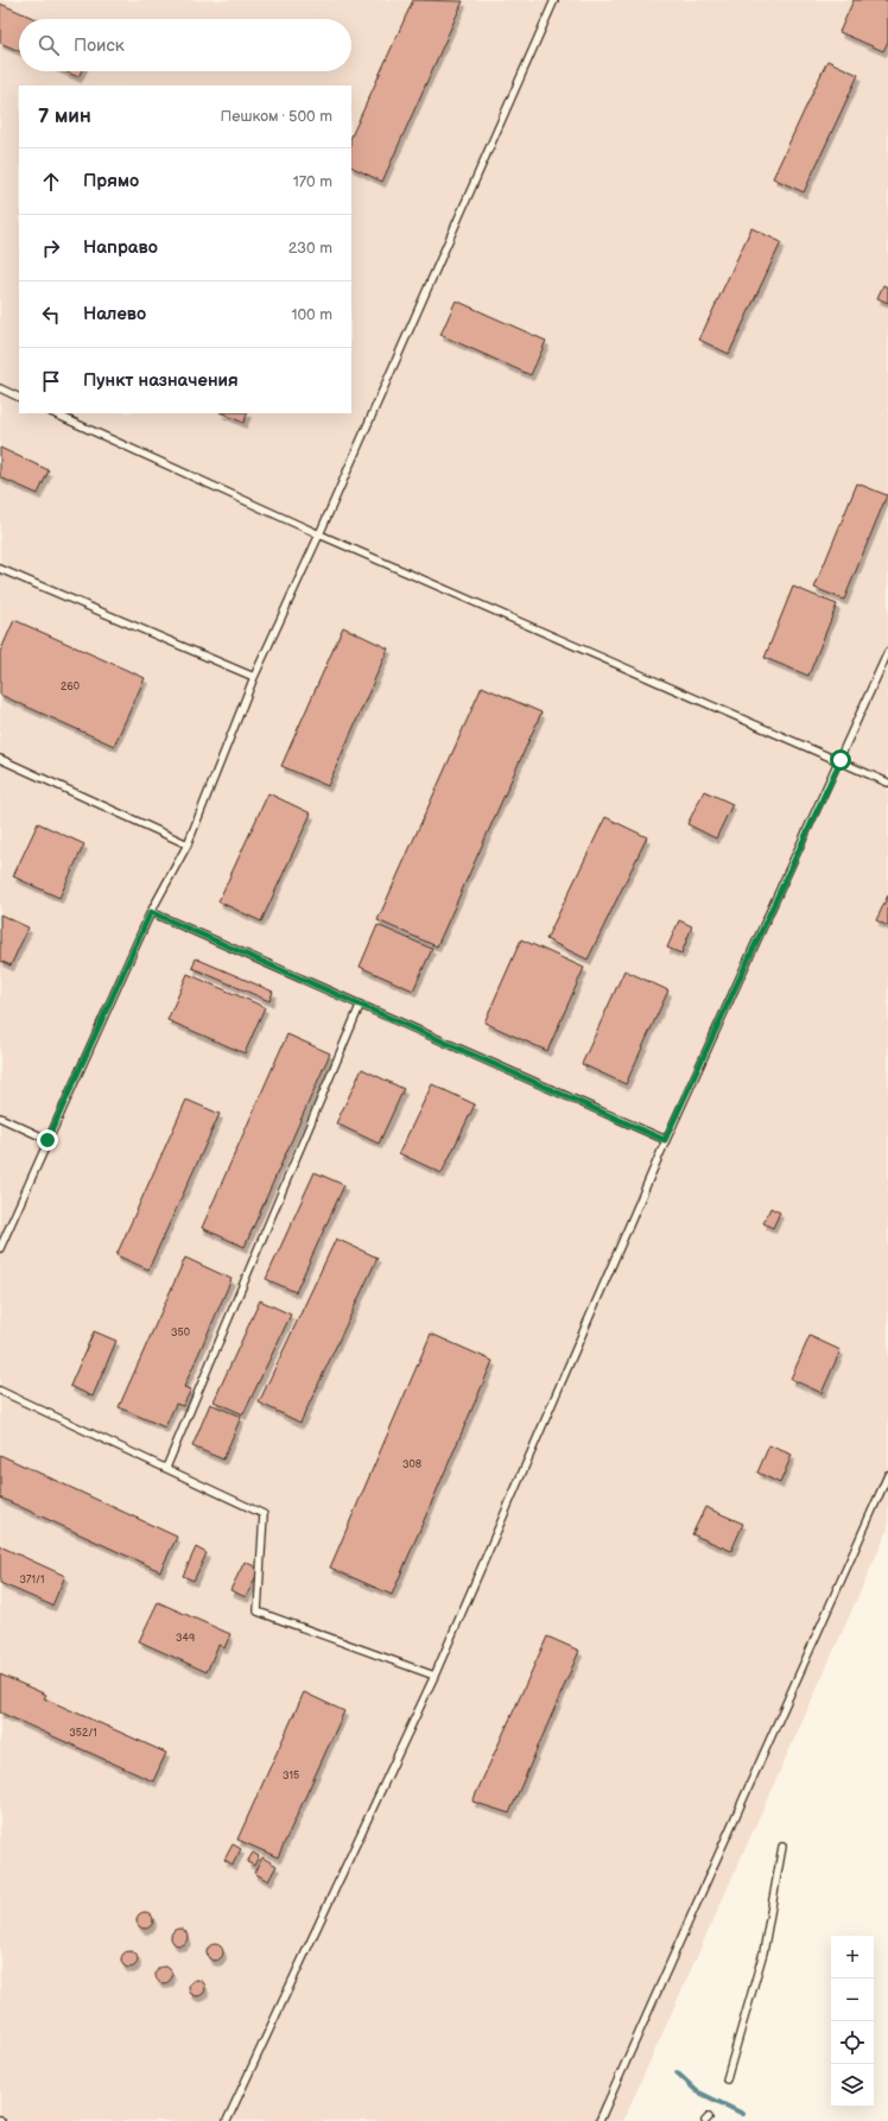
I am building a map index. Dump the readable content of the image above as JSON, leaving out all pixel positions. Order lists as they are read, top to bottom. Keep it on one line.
{"house_numbers":["260","350","308","371/1","349","352/1","315"],"page":{"search":"Поиск","heading":["7 мин","Пешком · 500 m"],"list":[["Прямо","170 m"],["Направо","230 m"],["Налево","100 m"],"Пункт назначения"],"map_buttons":["+","−"]}}
